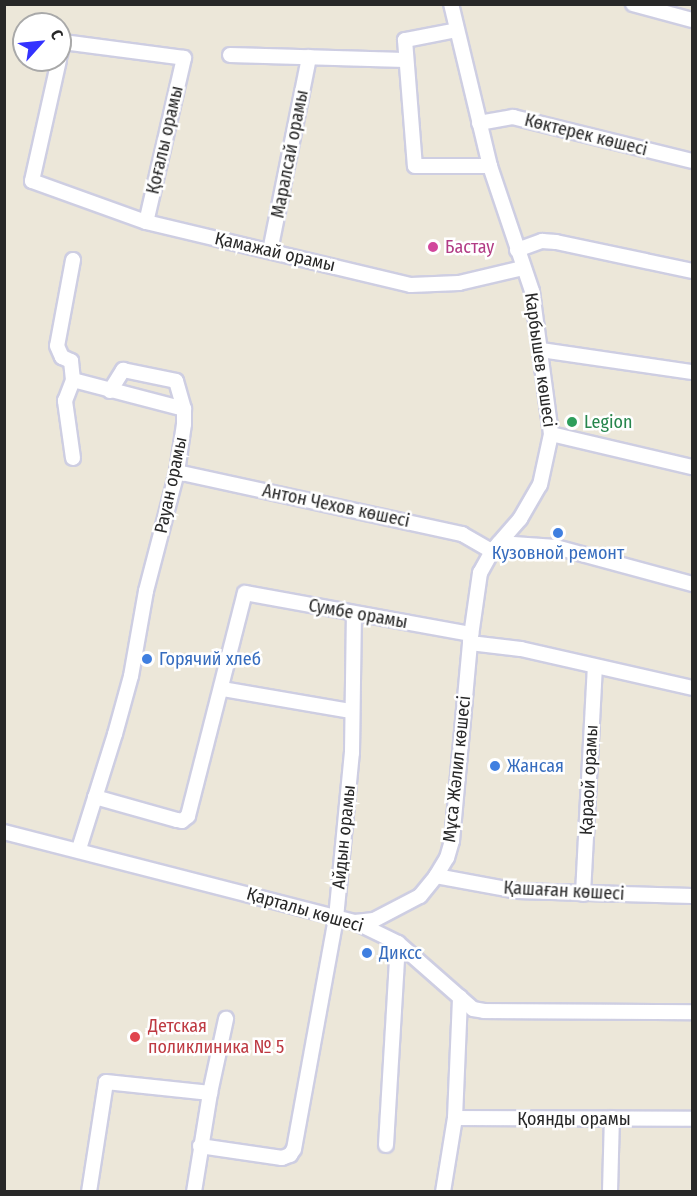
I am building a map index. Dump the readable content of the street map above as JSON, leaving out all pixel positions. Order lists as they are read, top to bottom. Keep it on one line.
{"streets":{"street":["Көктерек көшесі","Қоғалы орамы","Маралсай орамы","Қамажай орамы","Карбышев көшесі","Рауан орамы","Антон Чехов көшесі","Сумбе орамы","Мұса Жәлил көшесі","Қараой орамы","Айдын орамы","Қашаған көшесі","Қарталы көшесі","Қоянды орамы"]},"crossings":[["Көктерек көшесі","Карбышев көшесі"],["Қоғалы орамы","Қамажай орамы"],["Маралсай орамы","Қамажай орамы"],["Қамажай орамы","Карбышев көшесі"],["Карбышев көшесі","Антон Чехов көшесі"],["Карбышев көшесі","Сумбе орамы"],["Карбышев көшесі","Мұса Жәлил көшесі"],["Рауан орамы","Антон Чехов көшесі"],["Рауан орамы","Қарталы көшесі"],["Сумбе орамы","Мұса Жәлил көшесі"],["Сумбе орамы","Қараой орамы"],["Сумбе орамы","Айдын орамы"],["Мұса Жәлил көшесі","Қашаған көшесі"],["Мұса Жәлил көшесі","Қарталы көшесі"],["Қараой орамы","Қашаған көшесі"],["Айдын орамы","Қарталы көшесі"]],"places":["Бастау","Legion","Кузовной ремонт","Горячий хлеб","Жансая","Диксс","Детская поликлиника № 5"],"north":"top right"}
